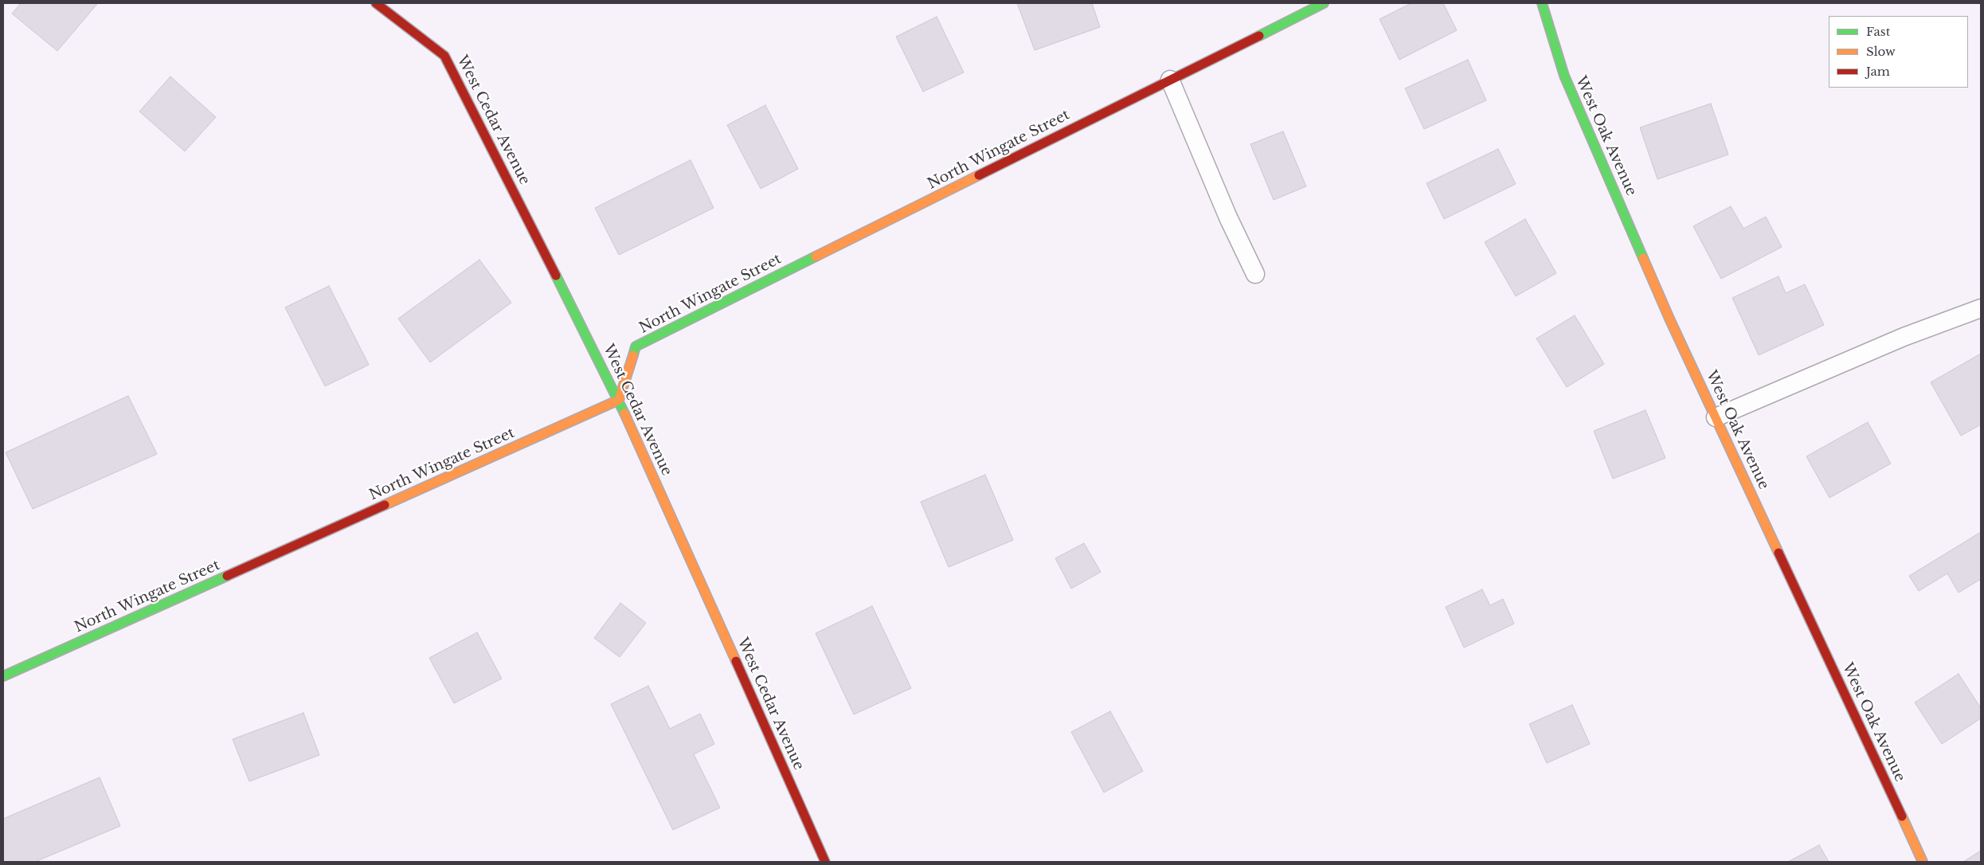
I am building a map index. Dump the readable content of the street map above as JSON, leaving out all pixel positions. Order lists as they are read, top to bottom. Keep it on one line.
{"streets":{"street":["West Cedar Avenue","West Oak Avenue","North Wingate Street"]},"crossings":[["West Cedar Avenue","North Wingate Street"]],"legend":["Fast","Slow","Jam"]}
